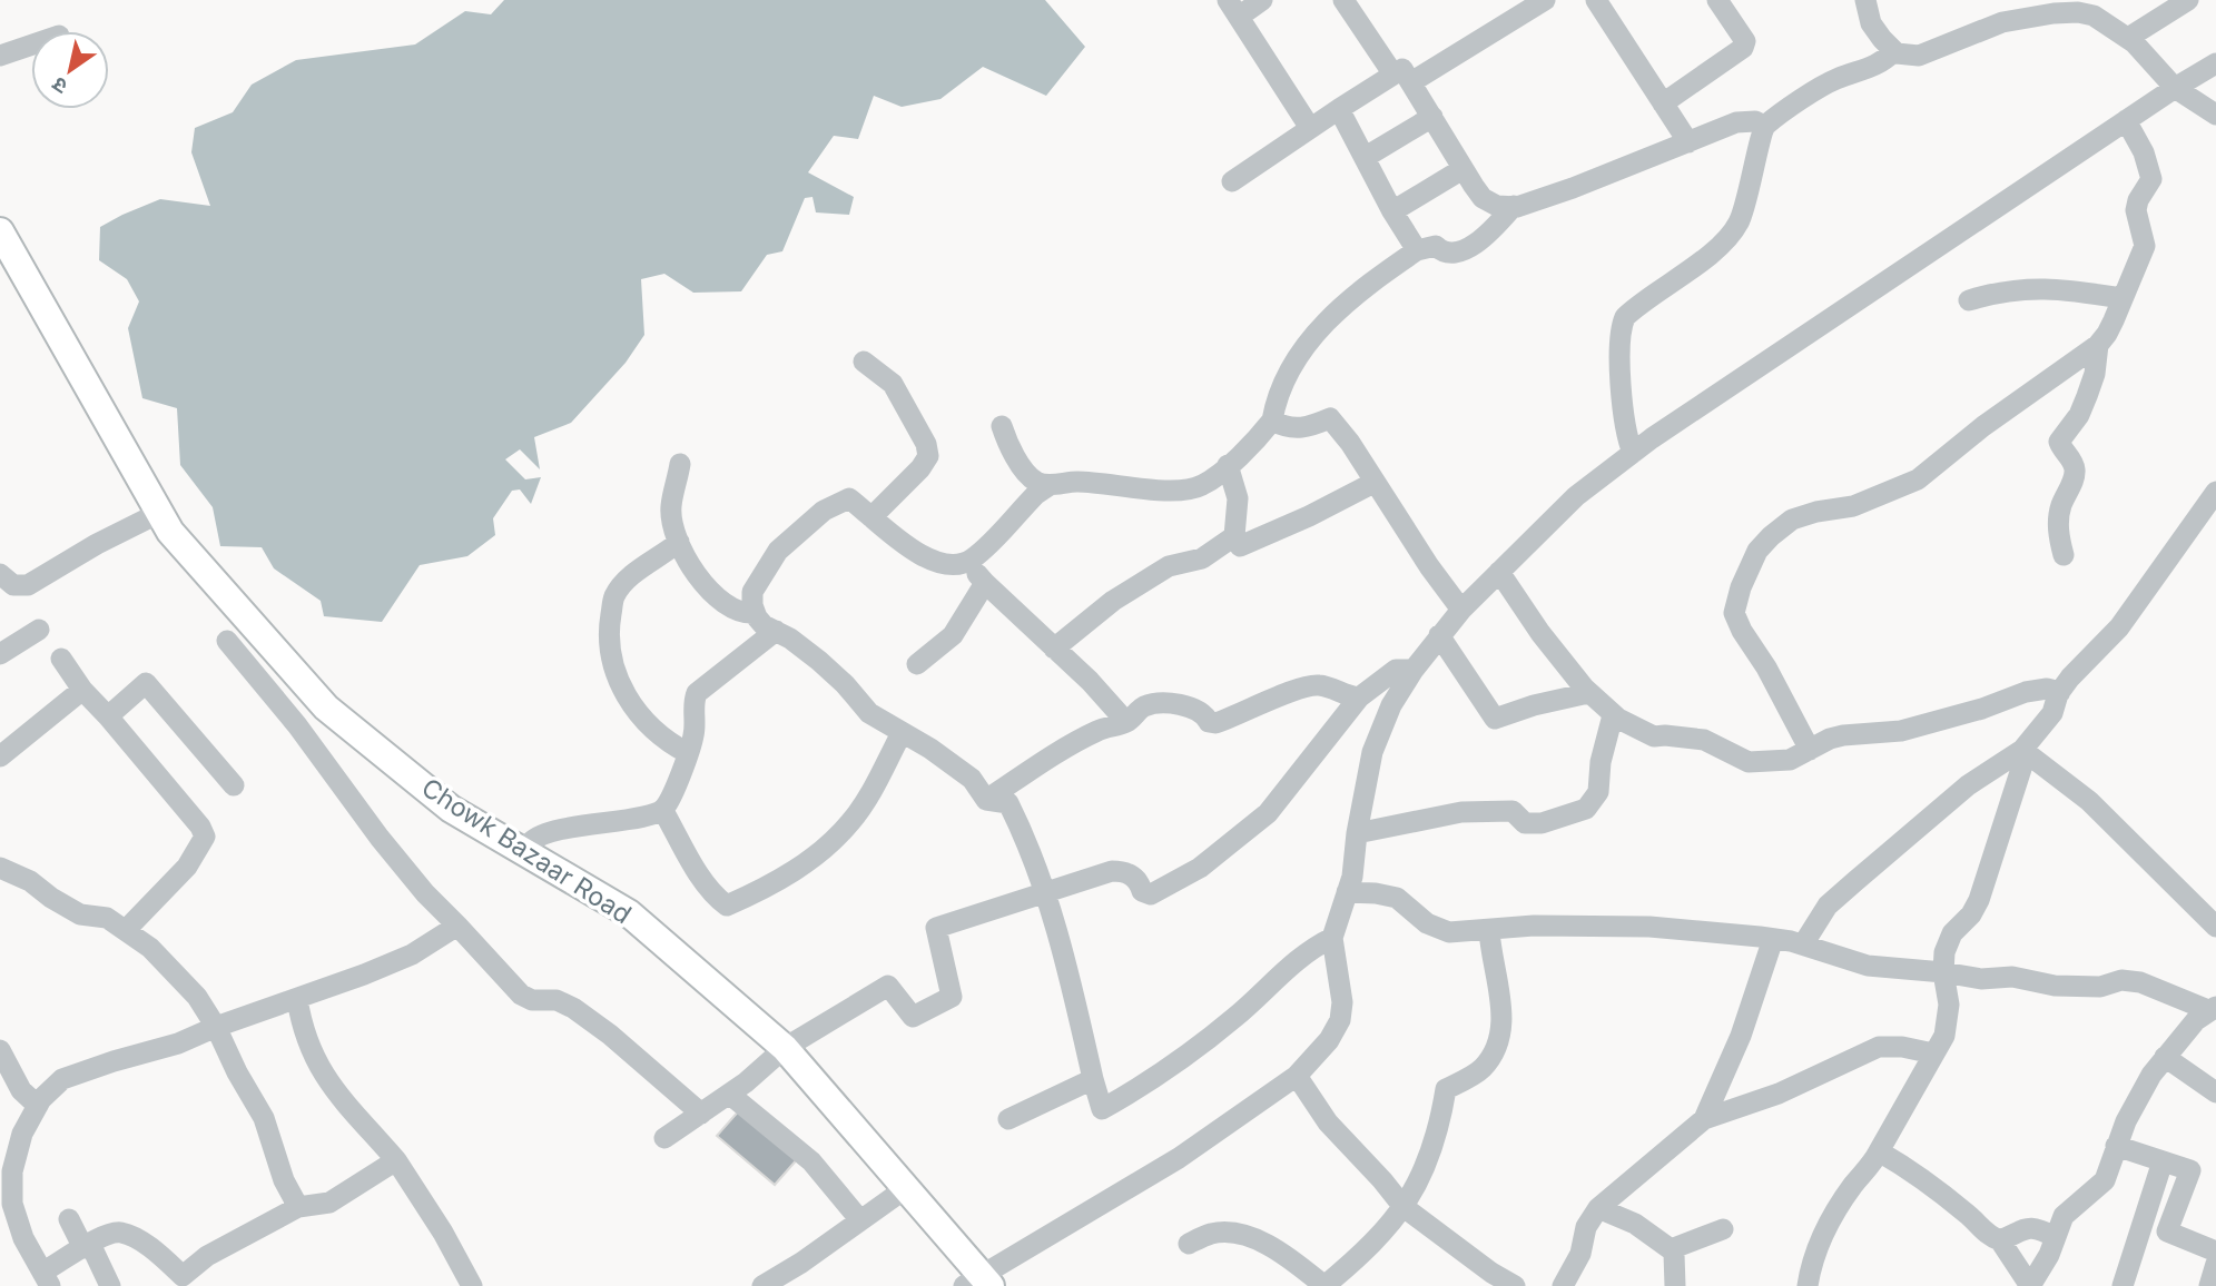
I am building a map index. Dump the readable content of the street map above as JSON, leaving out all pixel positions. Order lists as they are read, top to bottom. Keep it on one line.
{"streets":{"main road":["Chowk Bazaar Road"]},"north":"bottom left"}
